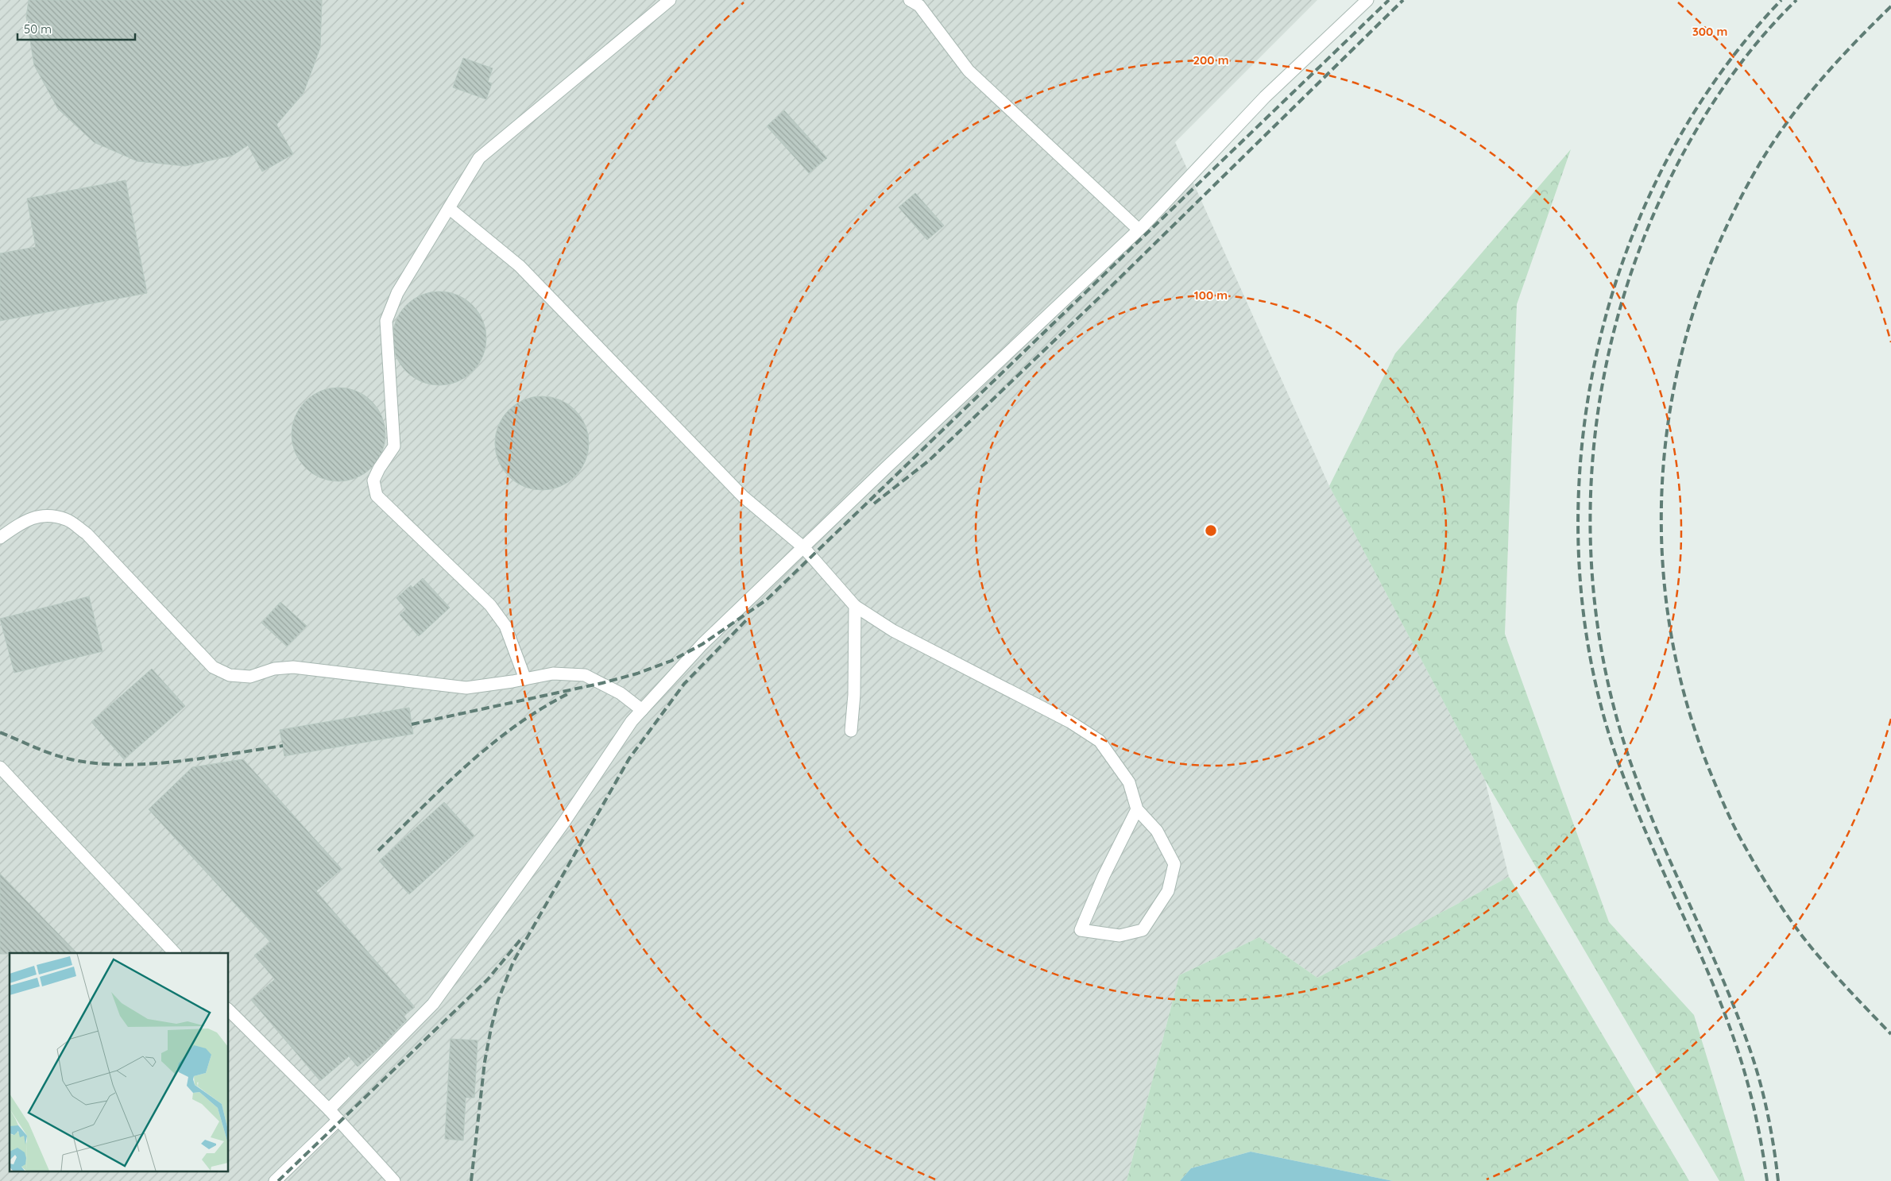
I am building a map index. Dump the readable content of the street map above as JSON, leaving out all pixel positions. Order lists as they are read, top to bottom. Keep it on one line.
{"scale_bar":"50 m","rings":["300 m","200 m","100 m"]}
